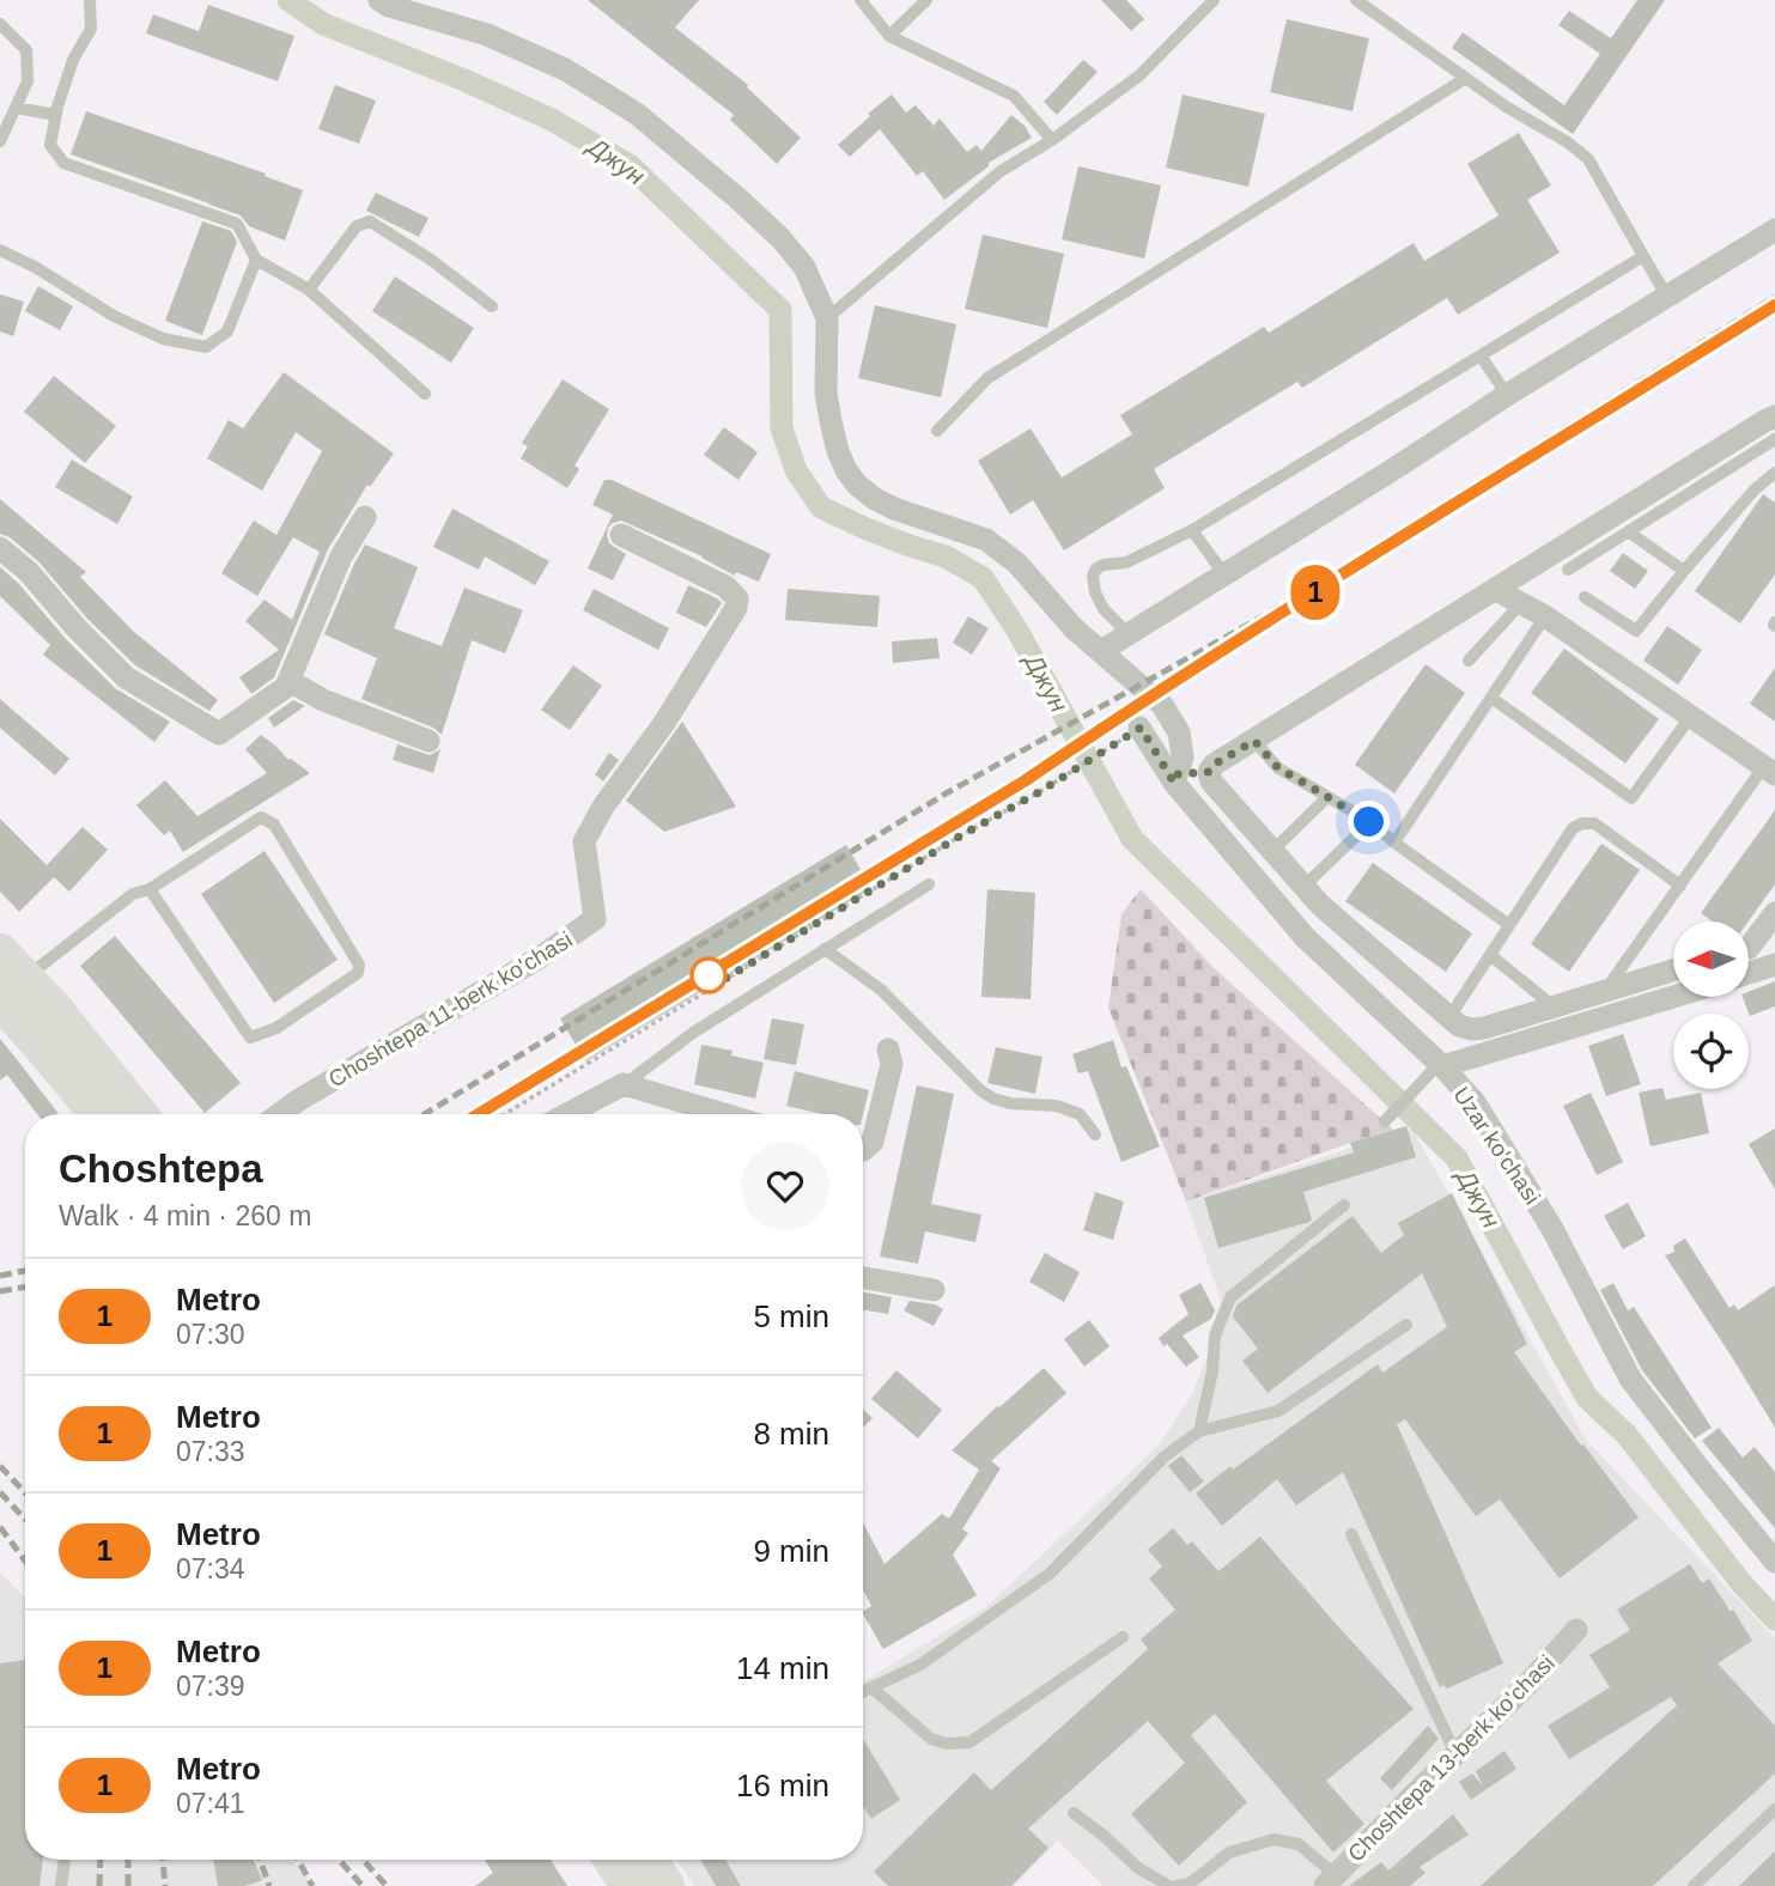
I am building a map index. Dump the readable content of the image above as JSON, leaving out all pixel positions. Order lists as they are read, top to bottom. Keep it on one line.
{"streets":{"street":["Choshtepa 11-berk ko'chasi","Uzar ko'chasi","Choshtepa 13-berk ko'chasi"]},"water":["Джун"],"lines":["metro line 1"],"north":"left","page":{"on_map":"1","heading":["Choshtepa","Walk · 4 min · 260 m"],"list":[{"mark":"1","name":"Metro","note":"07:30","value":"5 min"},{"mark":"1","name":"Metro","note":"07:33","value":"8 min"},{"mark":"1","name":"Metro","note":"07:34","value":"9 min"},{"mark":"1","name":"Metro","note":"07:39","value":"14 min"},{"mark":"1","name":"Metro","note":"07:41","value":"16 min"}]}}
